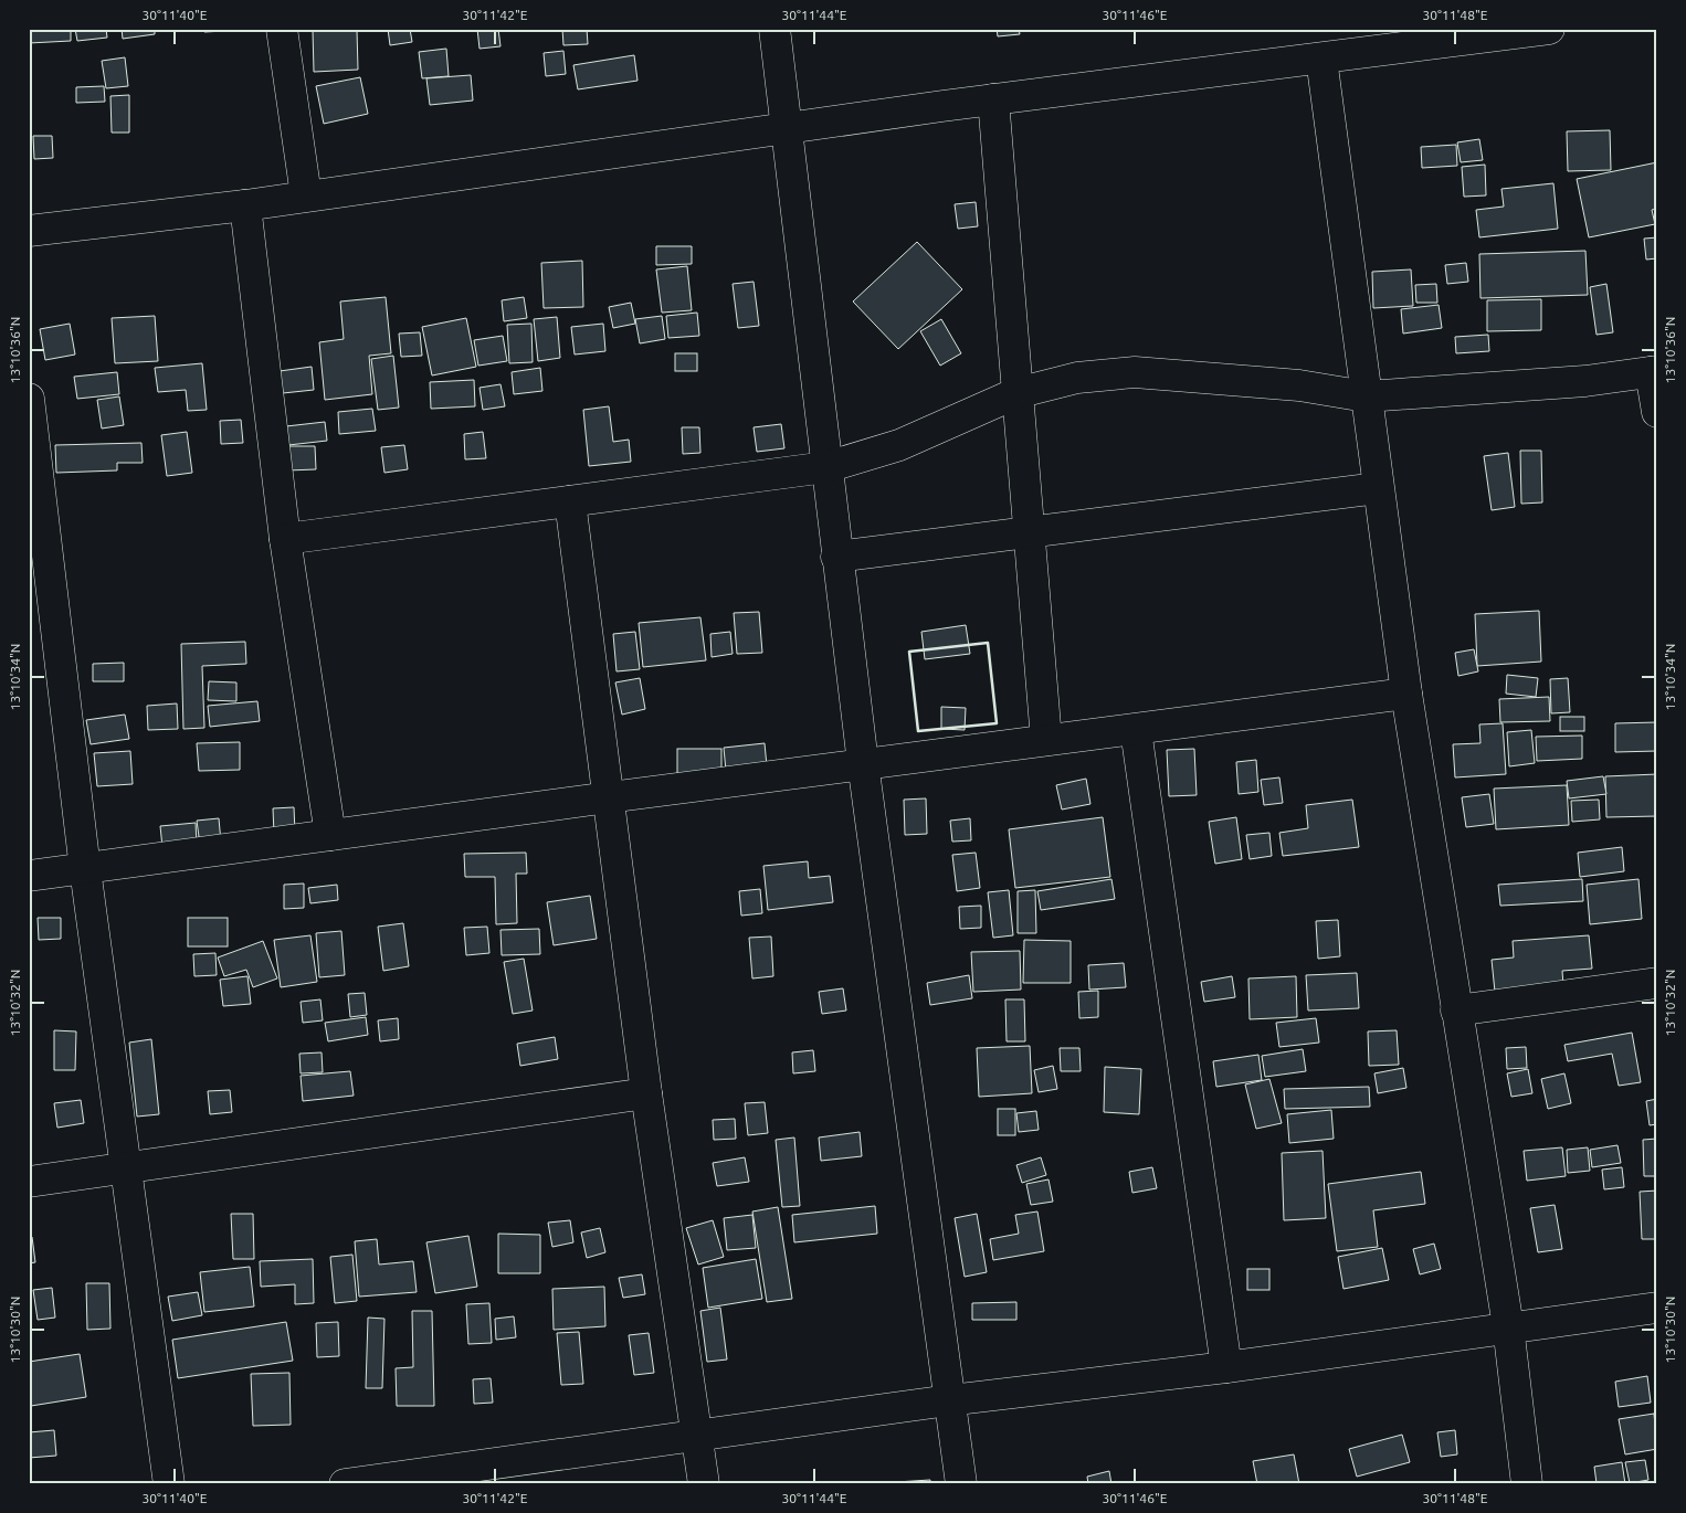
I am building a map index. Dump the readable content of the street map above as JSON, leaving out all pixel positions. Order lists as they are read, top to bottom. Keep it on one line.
{"coordinates":["30°11'40\"E","30°11'42\"E","30°11'44\"E","30°11'46\"E","30°11'48\"E","13°10'36\"N","13°10'34\"N","13°10'32\"N","13°10'30\"N"]}
